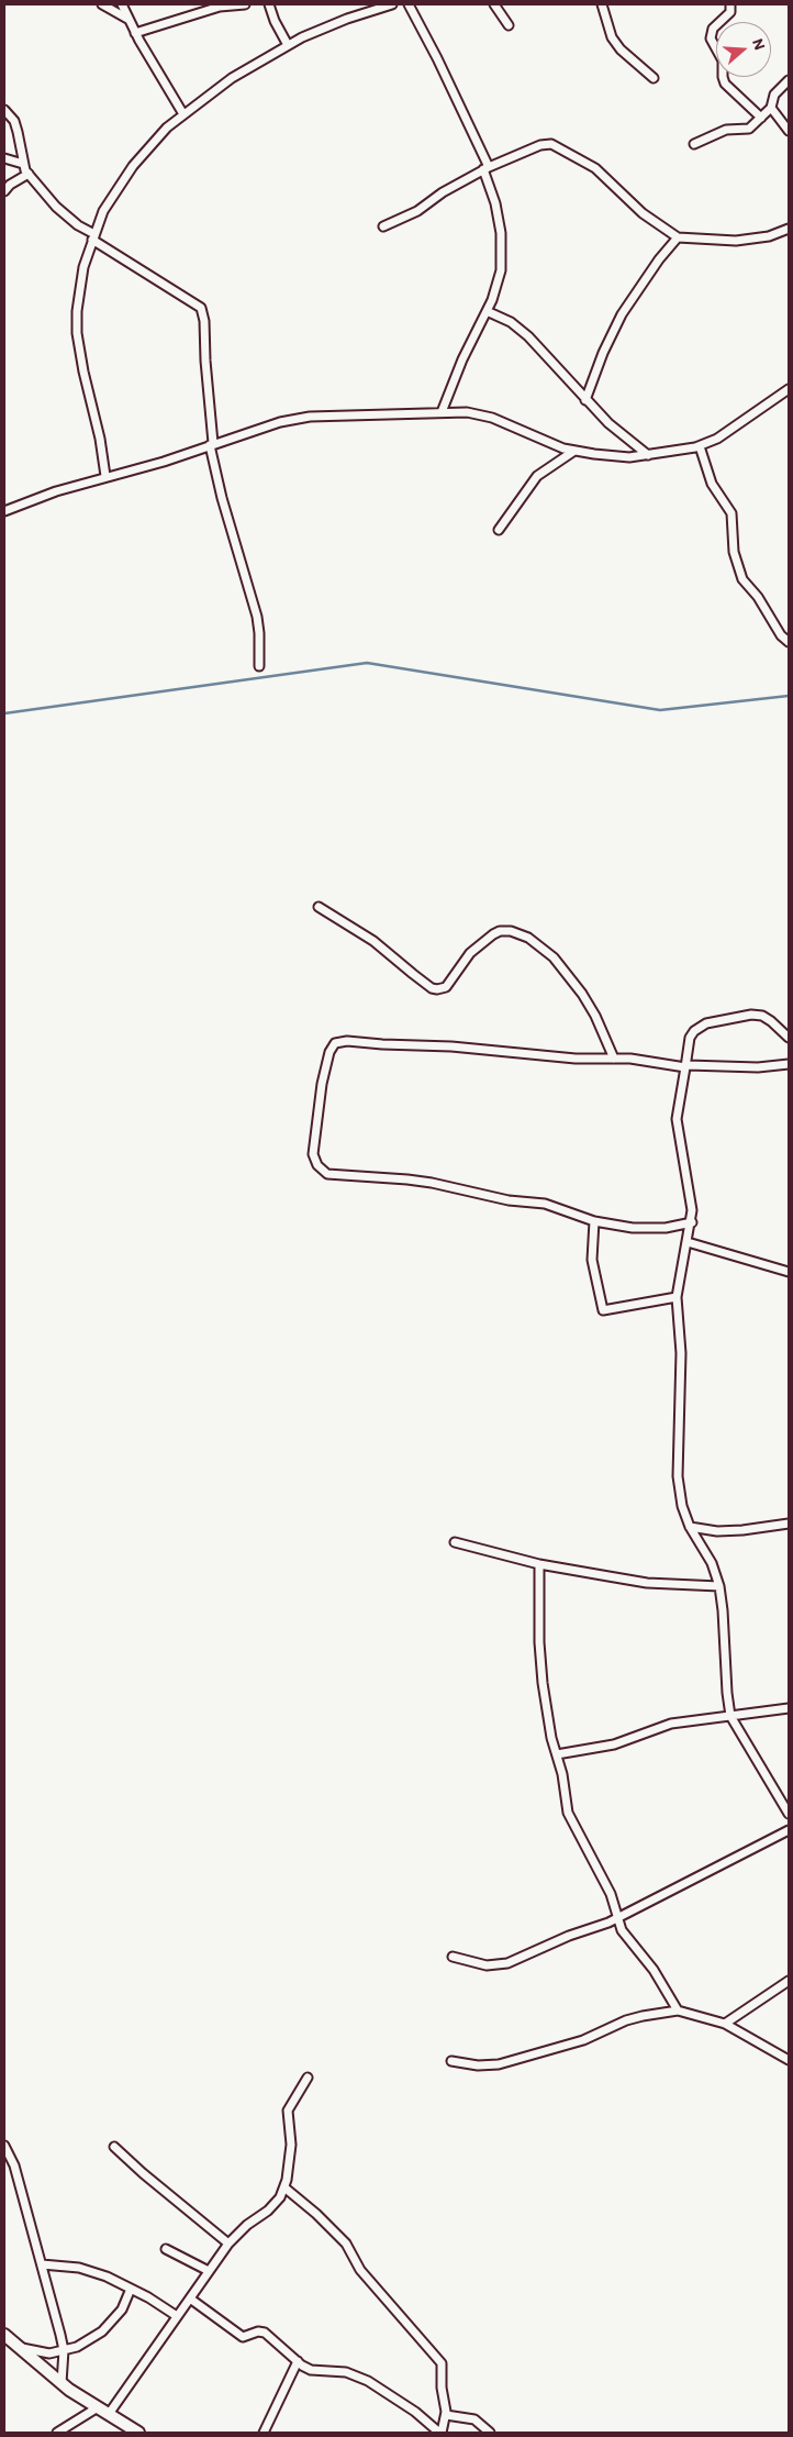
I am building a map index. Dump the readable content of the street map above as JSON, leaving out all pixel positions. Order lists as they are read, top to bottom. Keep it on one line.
{"north":"right"}
